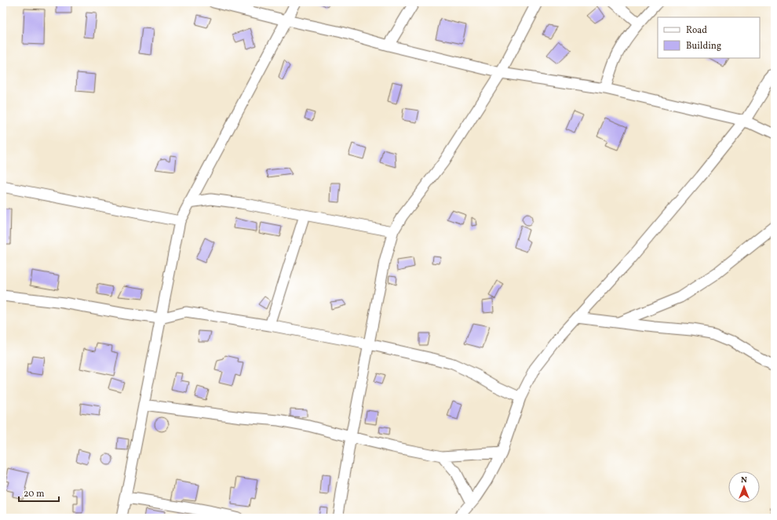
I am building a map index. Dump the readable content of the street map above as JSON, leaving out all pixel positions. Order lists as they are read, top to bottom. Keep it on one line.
{"legend":["Road","Building"],"scale_bar":"20 m","north":"top"}
